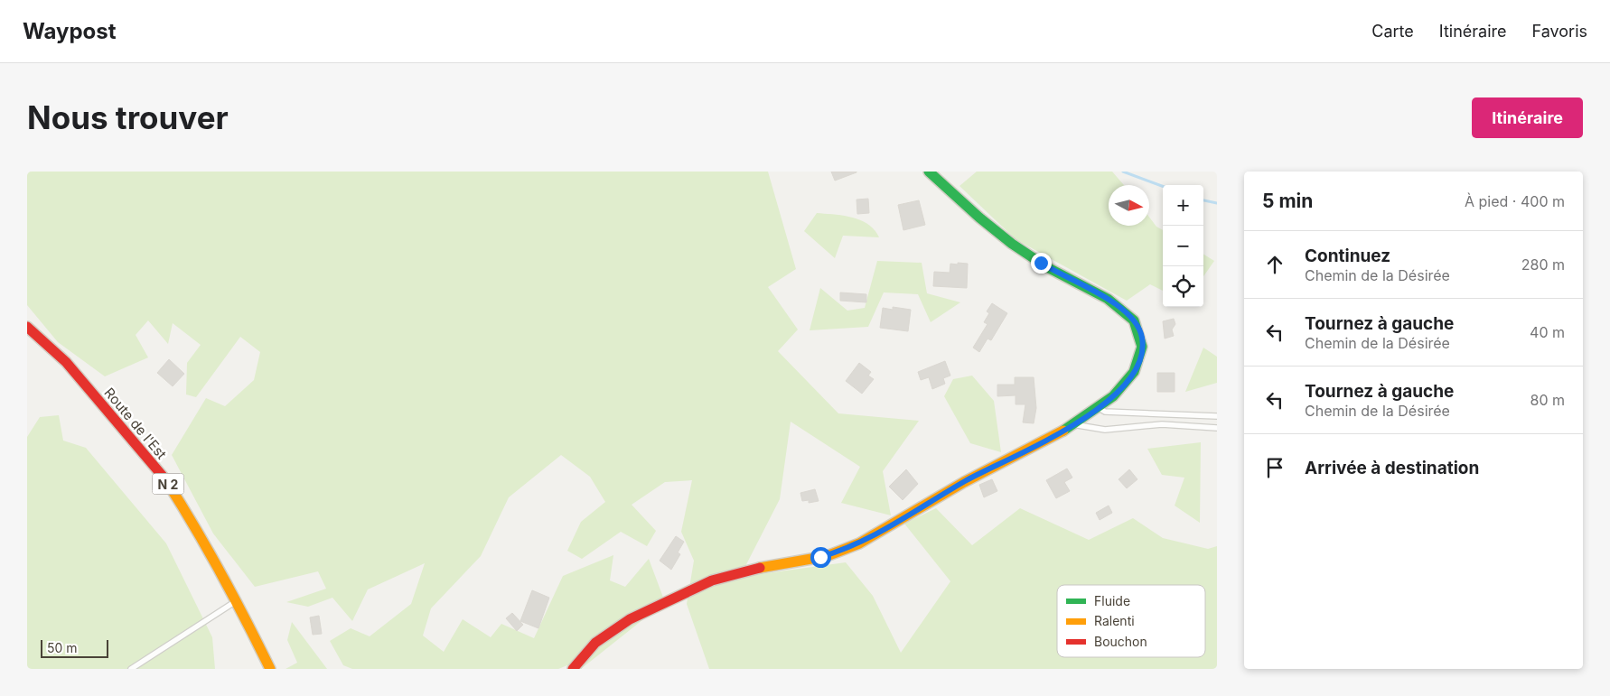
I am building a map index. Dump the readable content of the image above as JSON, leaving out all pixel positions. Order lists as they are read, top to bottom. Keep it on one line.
{"streets":{"street":["Route de l'Est","N 2"]},"legend":["Fluide","Ralenti","Bouchon"],"scale_bar":"50 m","north":"right","page":{"header":"Waypost","nav":["Carte","Itinéraire","Favoris"],"buttons":"Itinéraire","title":"Nous trouver","heading":["5 min","À pied · 400 m"],"map_buttons":["+","−"],"list":[["Continuez","Chemin de la Désirée","280 m"],["Tournez à gauche","Chemin de la Désirée","40 m"],["Tournez à gauche","Chemin de la Désirée","80 m"],"Arrivée à destination"],"scale":"50 m"}}
